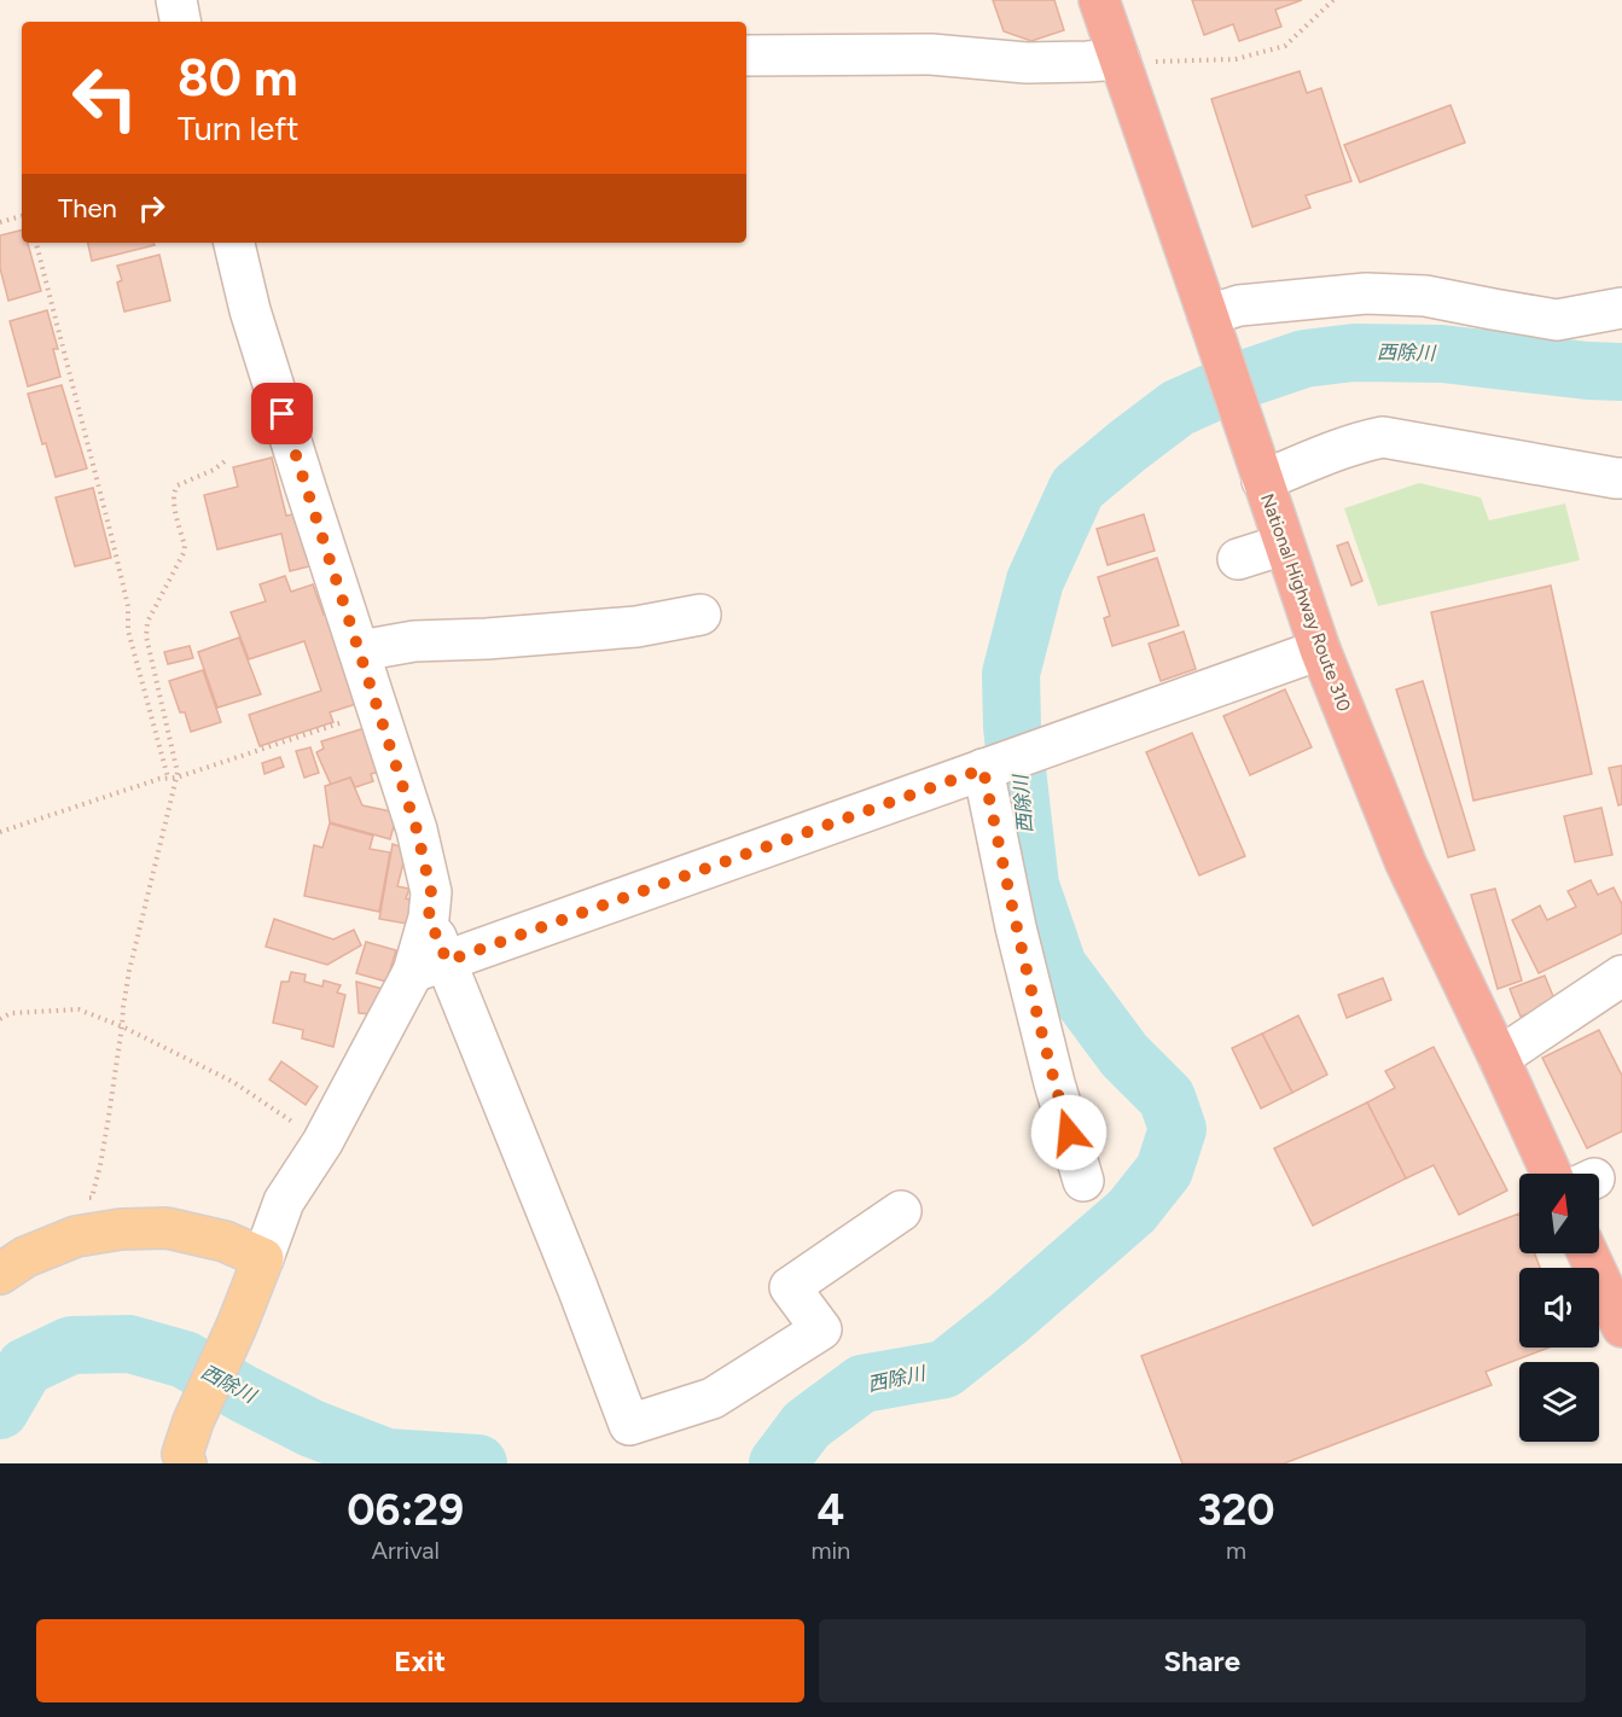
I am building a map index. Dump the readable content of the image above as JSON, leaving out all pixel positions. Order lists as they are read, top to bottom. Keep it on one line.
{"streets":{"highway":["National Highway Route 310"]},"water":["西除川"],"north":"top","page":{"turn":["80 m","Turn left"],"then":"Then","eta":["06:29","Arrival","4","min","320","m"],"buttons":["Exit","Share"]}}
